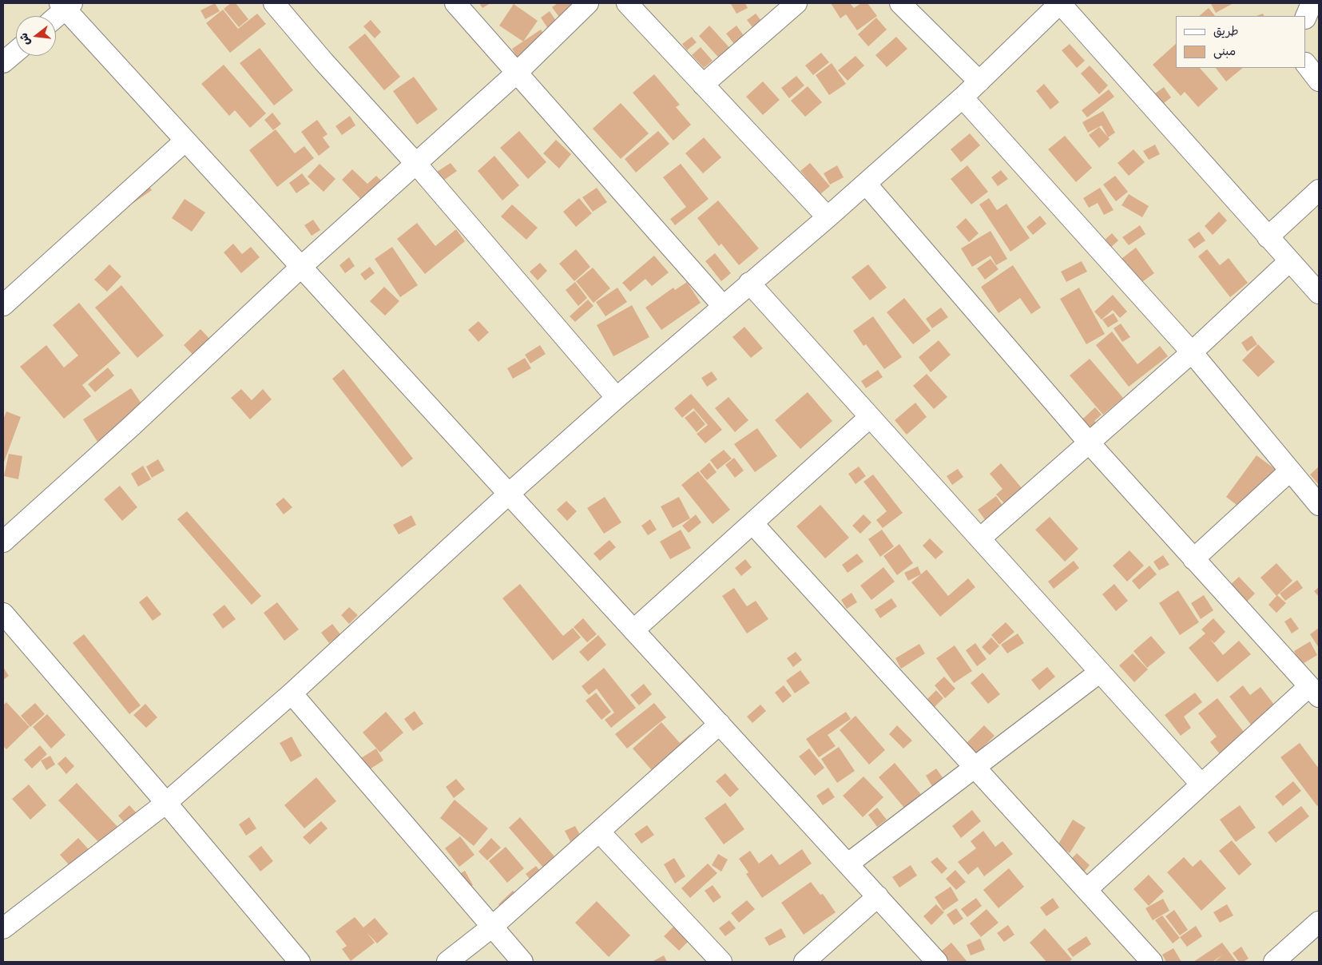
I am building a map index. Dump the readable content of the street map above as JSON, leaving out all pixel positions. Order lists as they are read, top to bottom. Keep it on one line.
{"legend":["طريق","مبنى"],"north":"left"}
